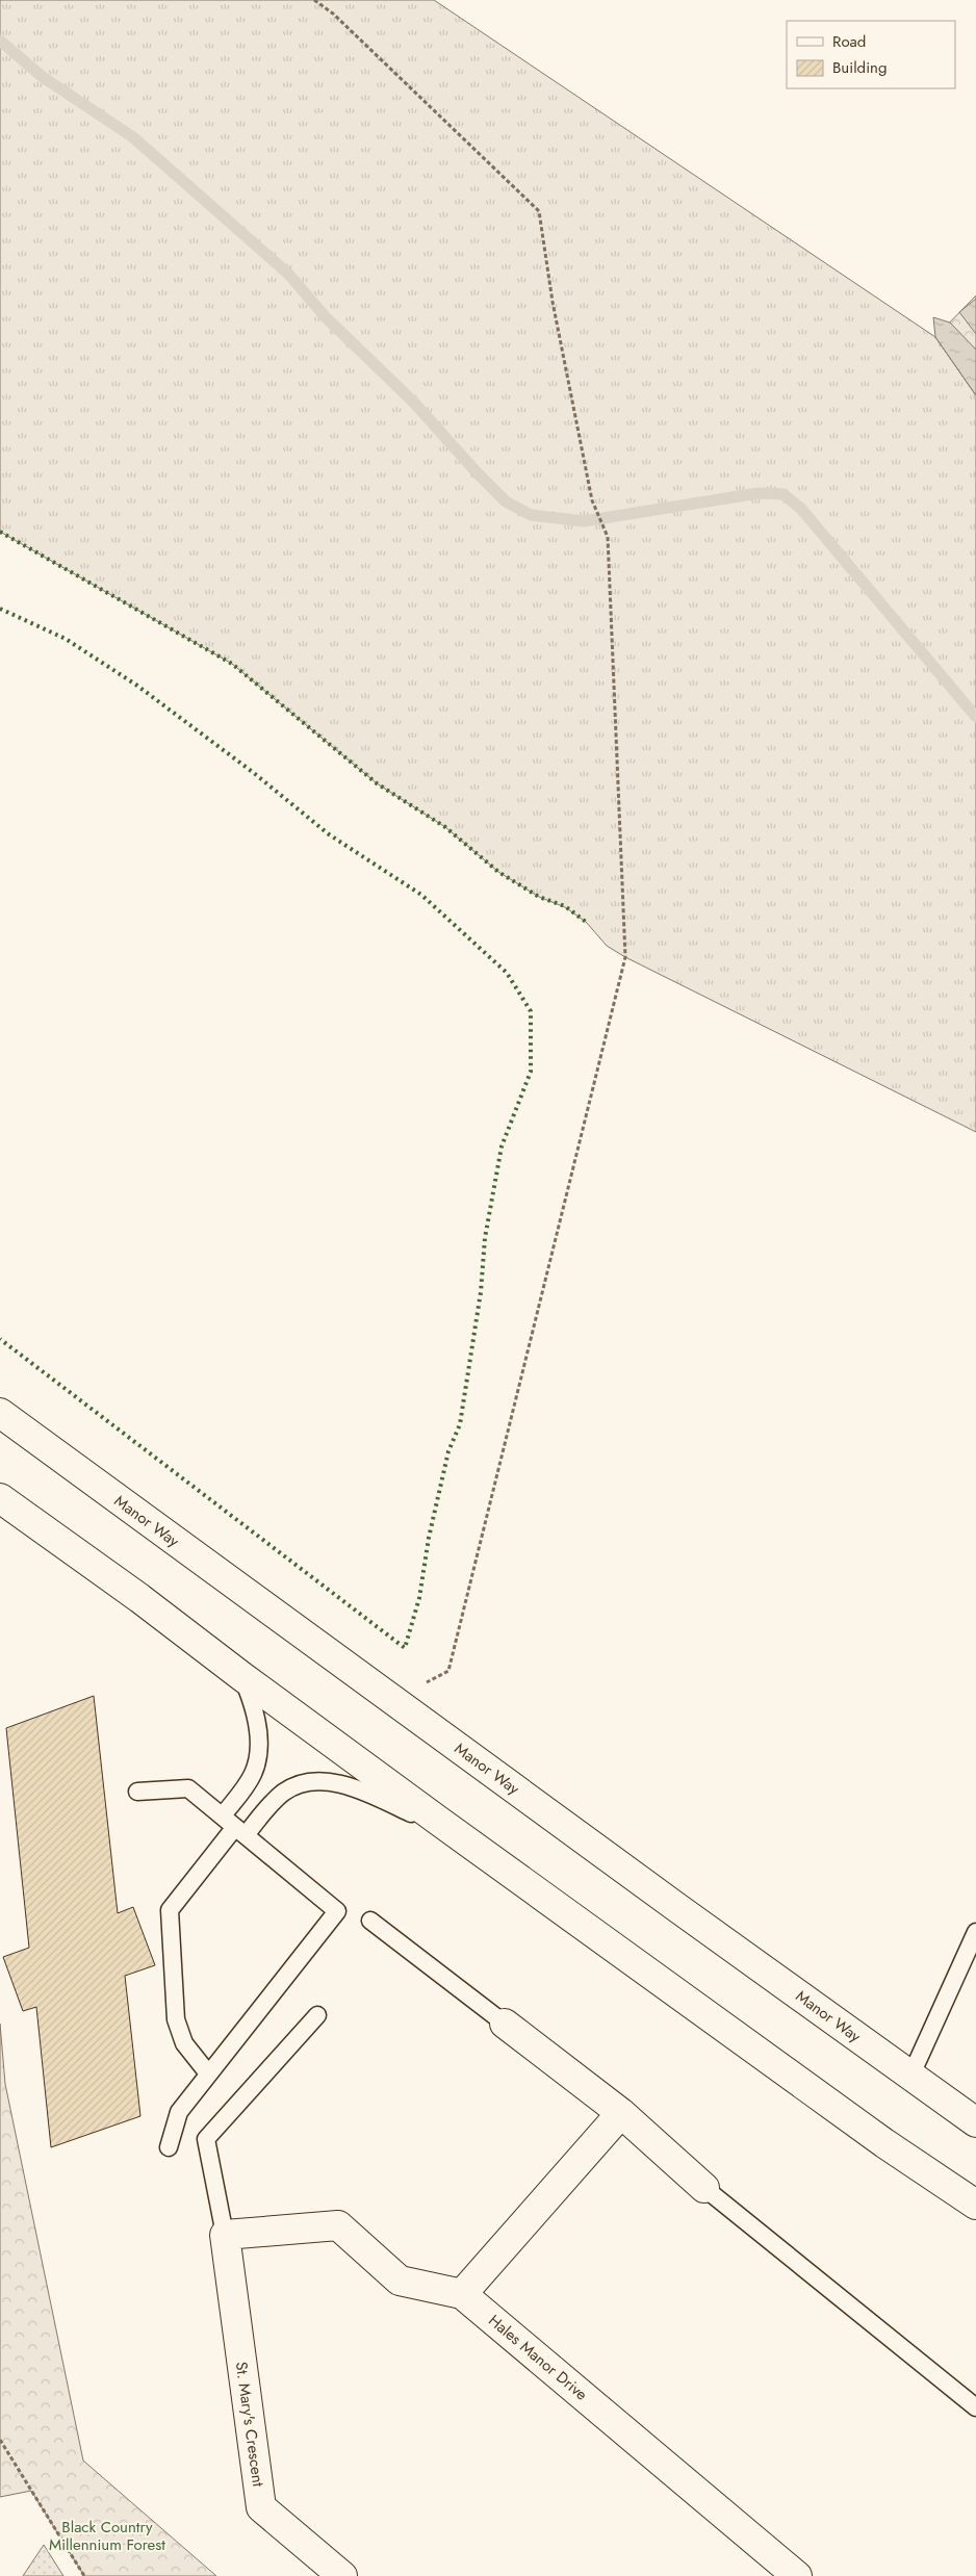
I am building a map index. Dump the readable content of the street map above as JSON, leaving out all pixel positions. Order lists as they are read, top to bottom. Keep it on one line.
{"streets":{"main road":["Manor Way","Hales Manor Drive","St. Mary's Crescent"]},"parks":["Black Country Millennium Forest"],"legend":["Road","Building"]}
